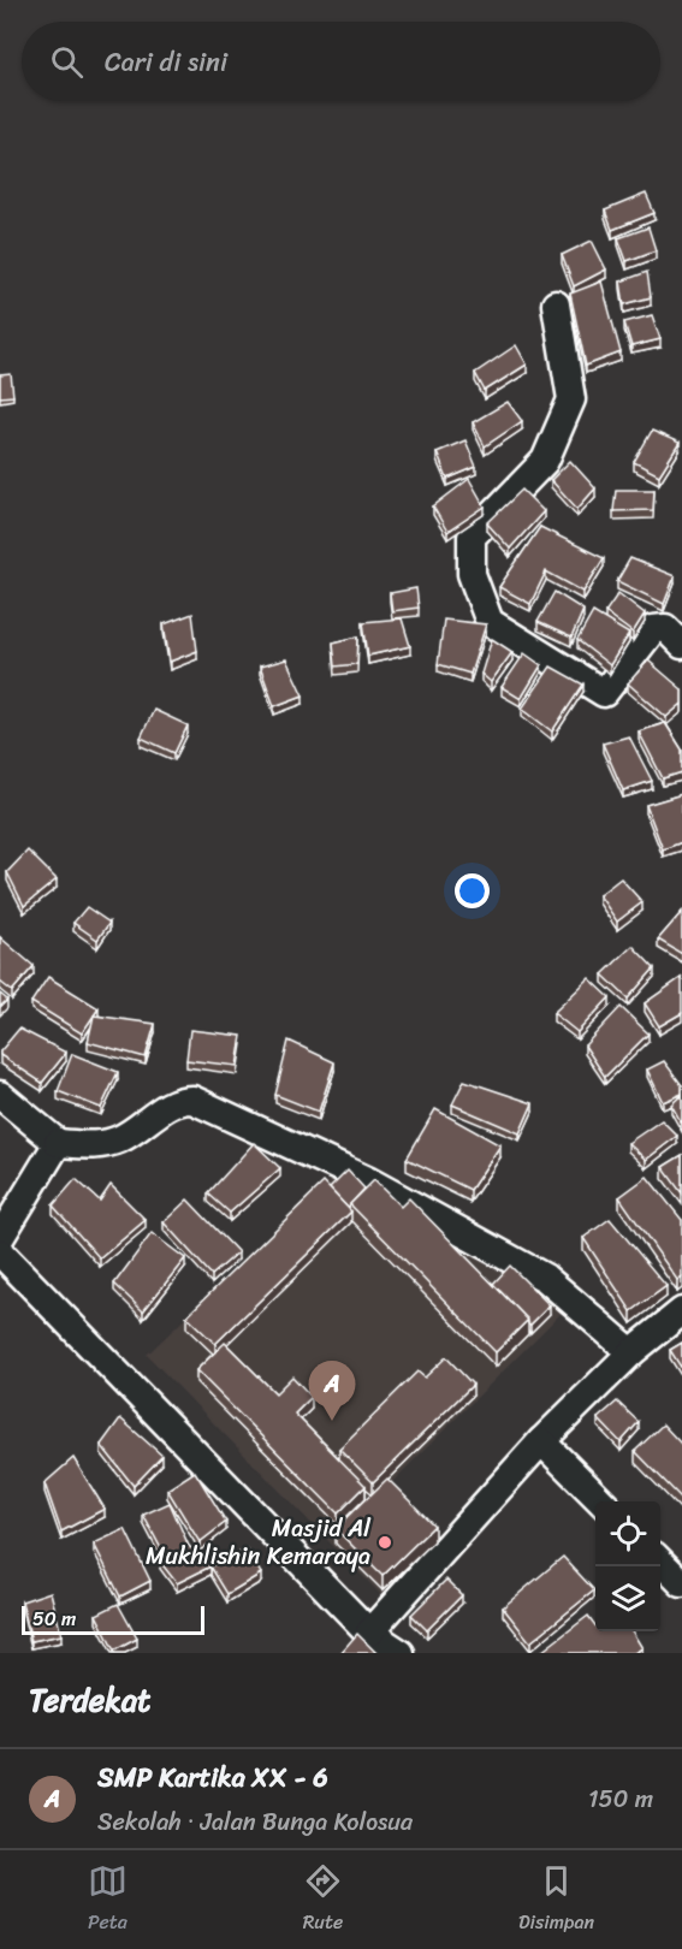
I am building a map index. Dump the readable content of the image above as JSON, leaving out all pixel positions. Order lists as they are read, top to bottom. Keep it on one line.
{"places":["Masjid Al Mukhlishin Kemaraya"],"scale_bar":"50 m","page":{"search":"Cari di sini","pins":"A","scale":"50 m","heading":"Terdekat","list":[{"mark":"A","name":"SMP Kartika XX - 6","note":"Sekolah · Jalan Bunga Kolosua","value":"150 m"}],"nav":["Peta","Rute","Disimpan"]}}
